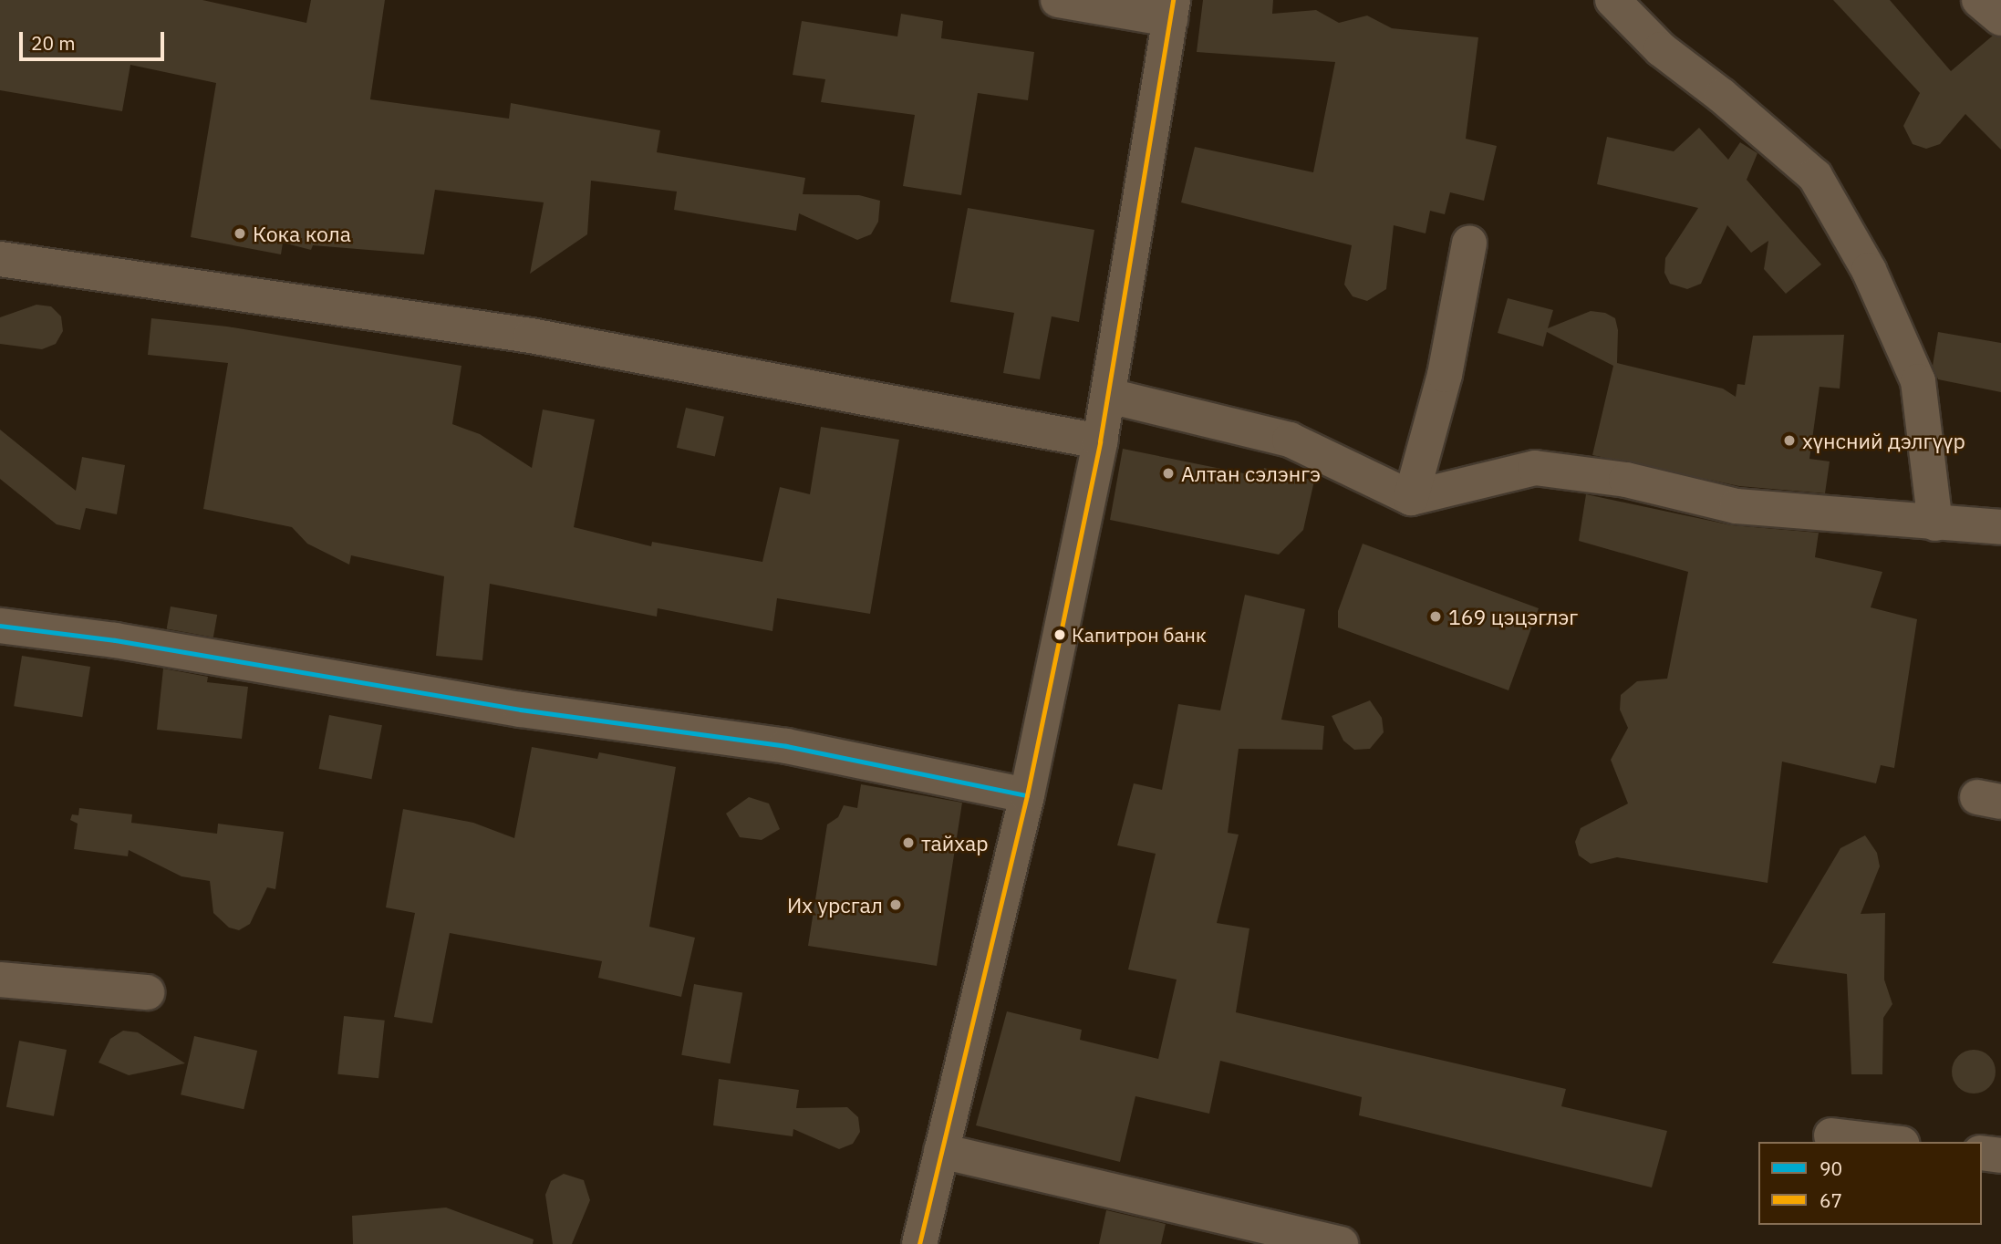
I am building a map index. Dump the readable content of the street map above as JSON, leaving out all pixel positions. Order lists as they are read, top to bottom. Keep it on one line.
{"places":["Кока кола","хүнсний дэлгүүр","Алтан сэлэнгэ","169 цэцэглэг","Капитрон банк","тайхар","Их урсгал"],"lines":["transit line 67","transit line 90"],"legend":["90","67"],"scale_bar":"20 m"}
